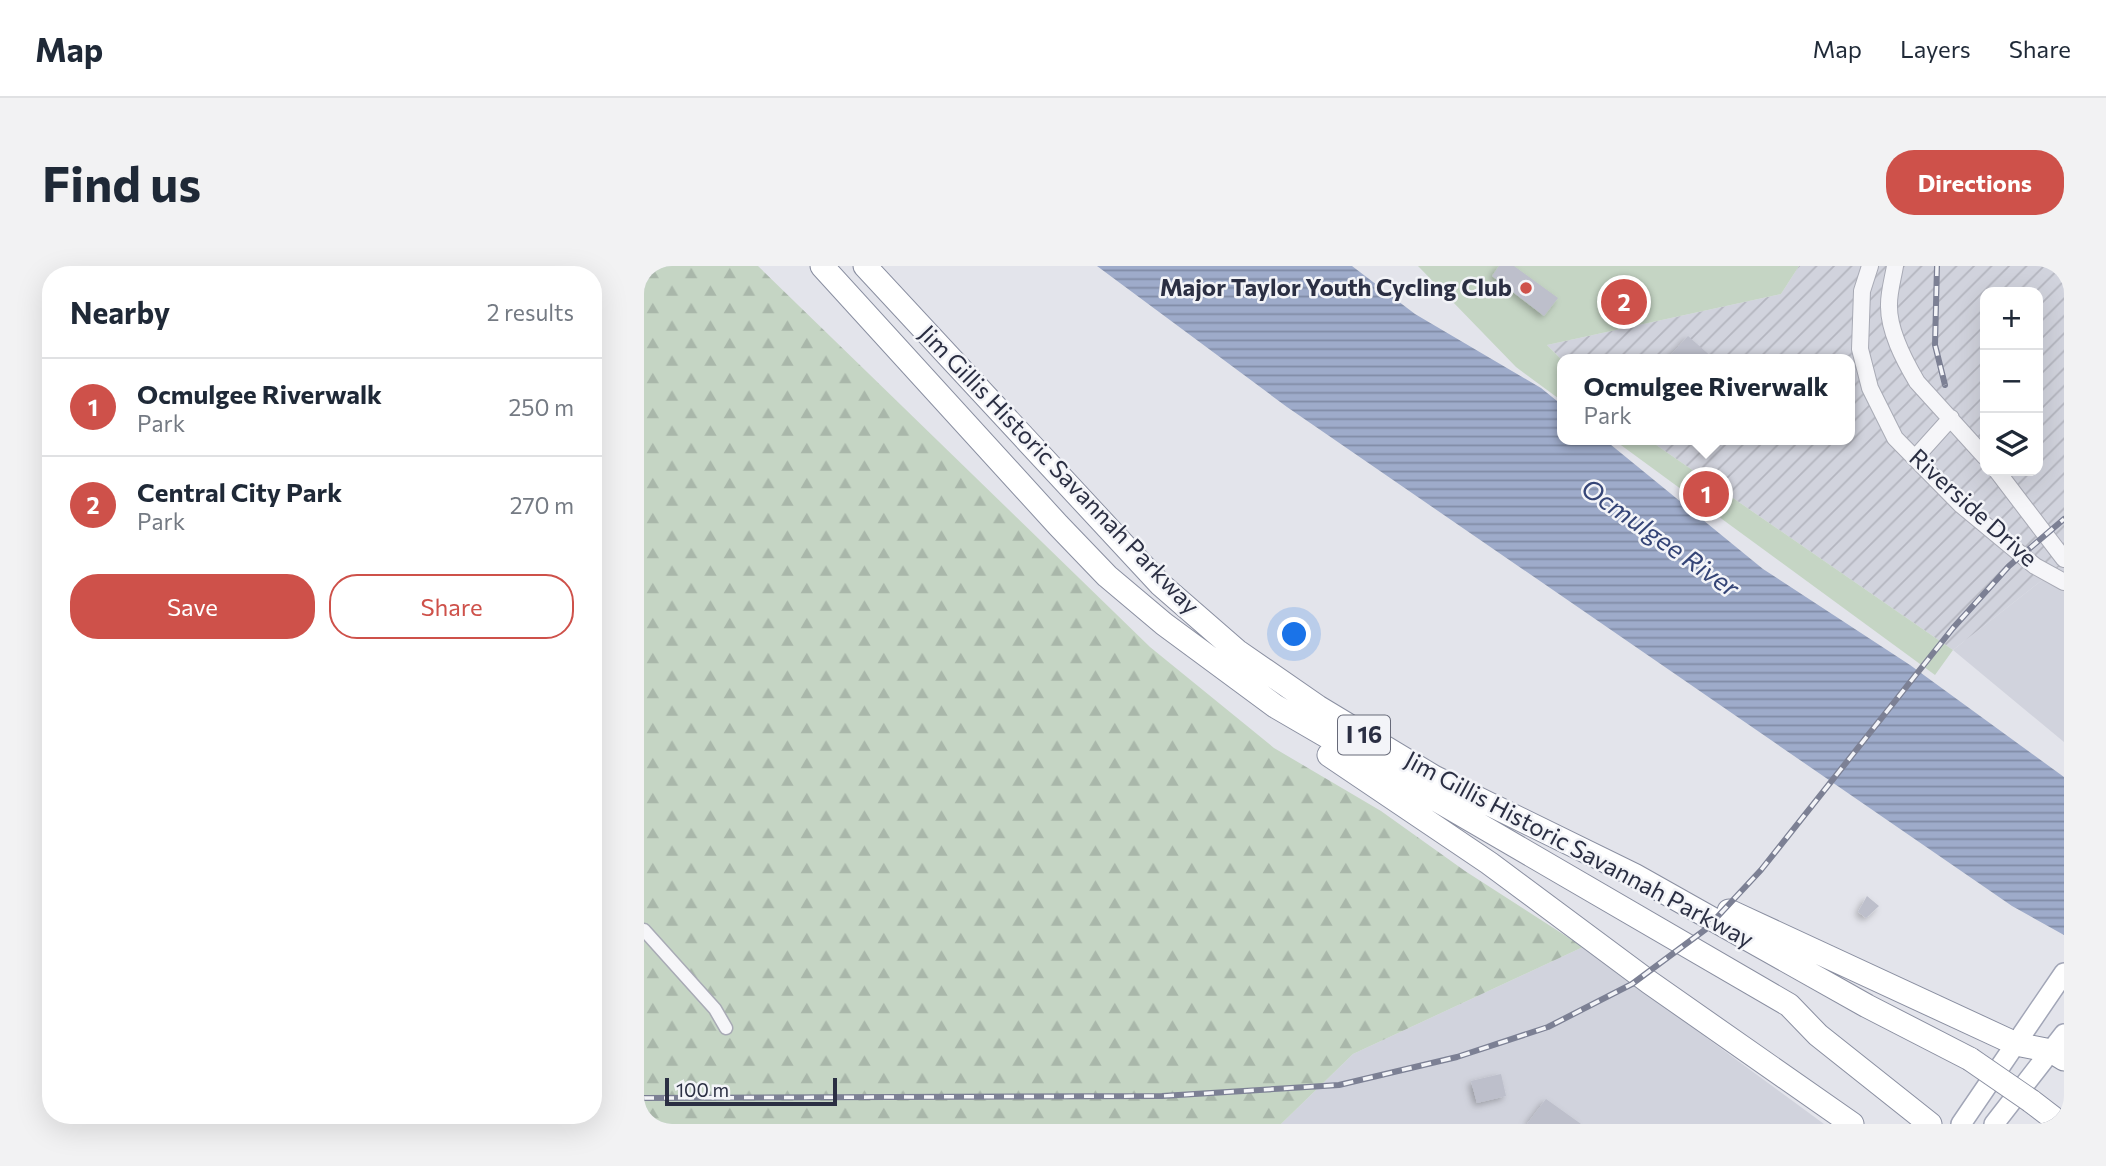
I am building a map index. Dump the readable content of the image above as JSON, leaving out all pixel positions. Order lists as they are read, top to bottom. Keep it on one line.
{"streets":{"highway":["Jim Gillis Historic Savannah Parkway","I 16"],"street":["Riverside Drive"]},"water":["Ocmulgee River"],"places":["Major Taylor Youth Cycling Club"],"scale_bar":"100 m","page":{"header":"Map","nav":["Map","Layers","Share"],"buttons":["Directions",["Save","Share"]],"title":"Find us","heading":["Nearby","2 results"],"pins":["2","1"],"map_buttons":["+","−"],"popup":["Ocmulgee Riverwalk","Park"],"list":[{"mark":"1","name":"Ocmulgee Riverwalk","note":"Park","value":"250 m"},{"mark":"2","name":"Central City Park","note":"Park","value":"270 m"}],"scale":"100 m"}}
